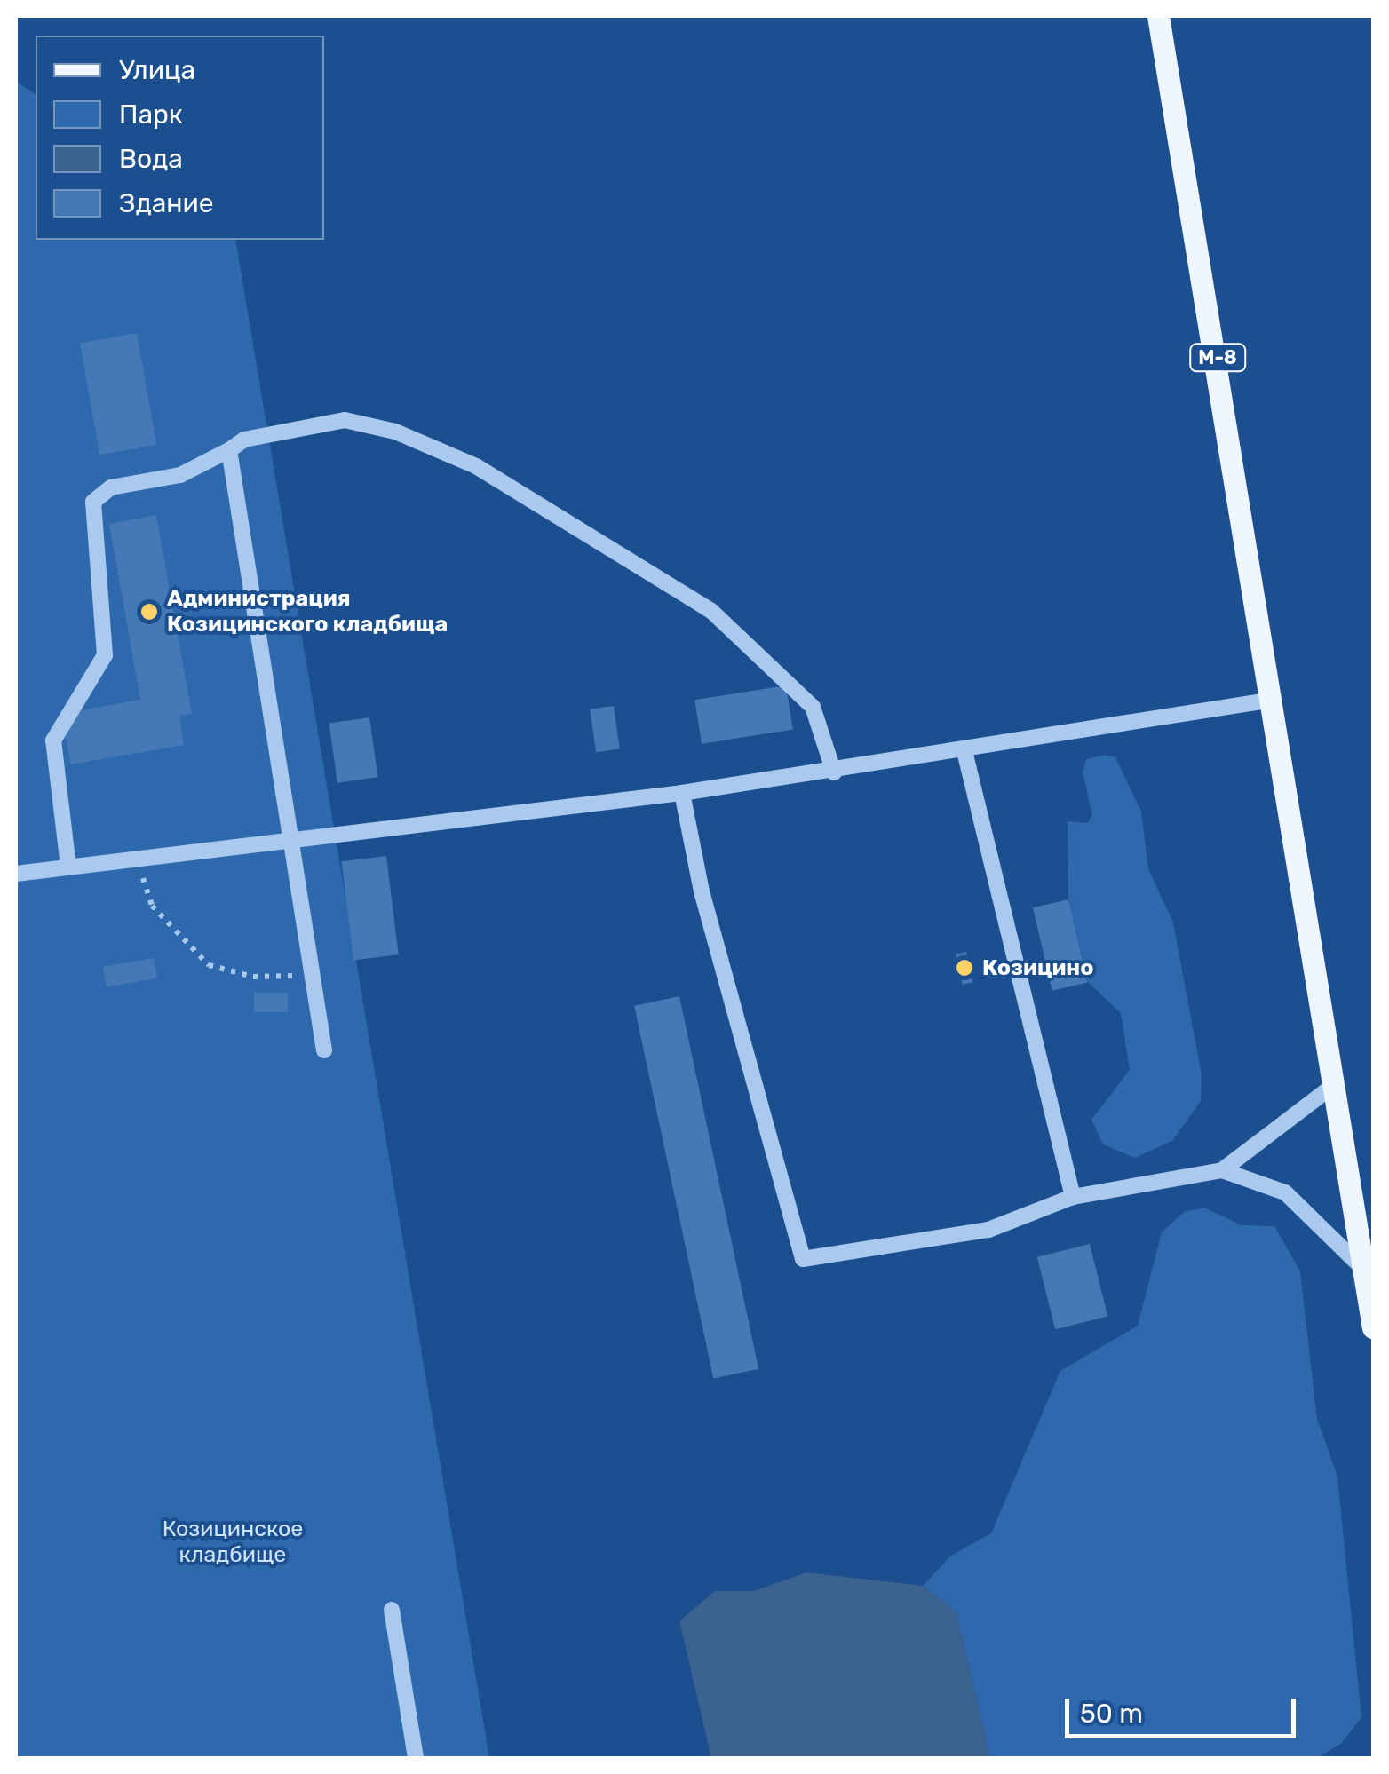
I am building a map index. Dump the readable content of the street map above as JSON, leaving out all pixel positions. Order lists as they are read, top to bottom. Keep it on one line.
{"streets":{"main road":["М-8"]},"parks":["Козицинское кладбище"],"places":["Администрация Козицинского кладбища","Козицино"],"legend":["Улица","Парк","Вода","Здание"],"scale_bar":"50 m"}
